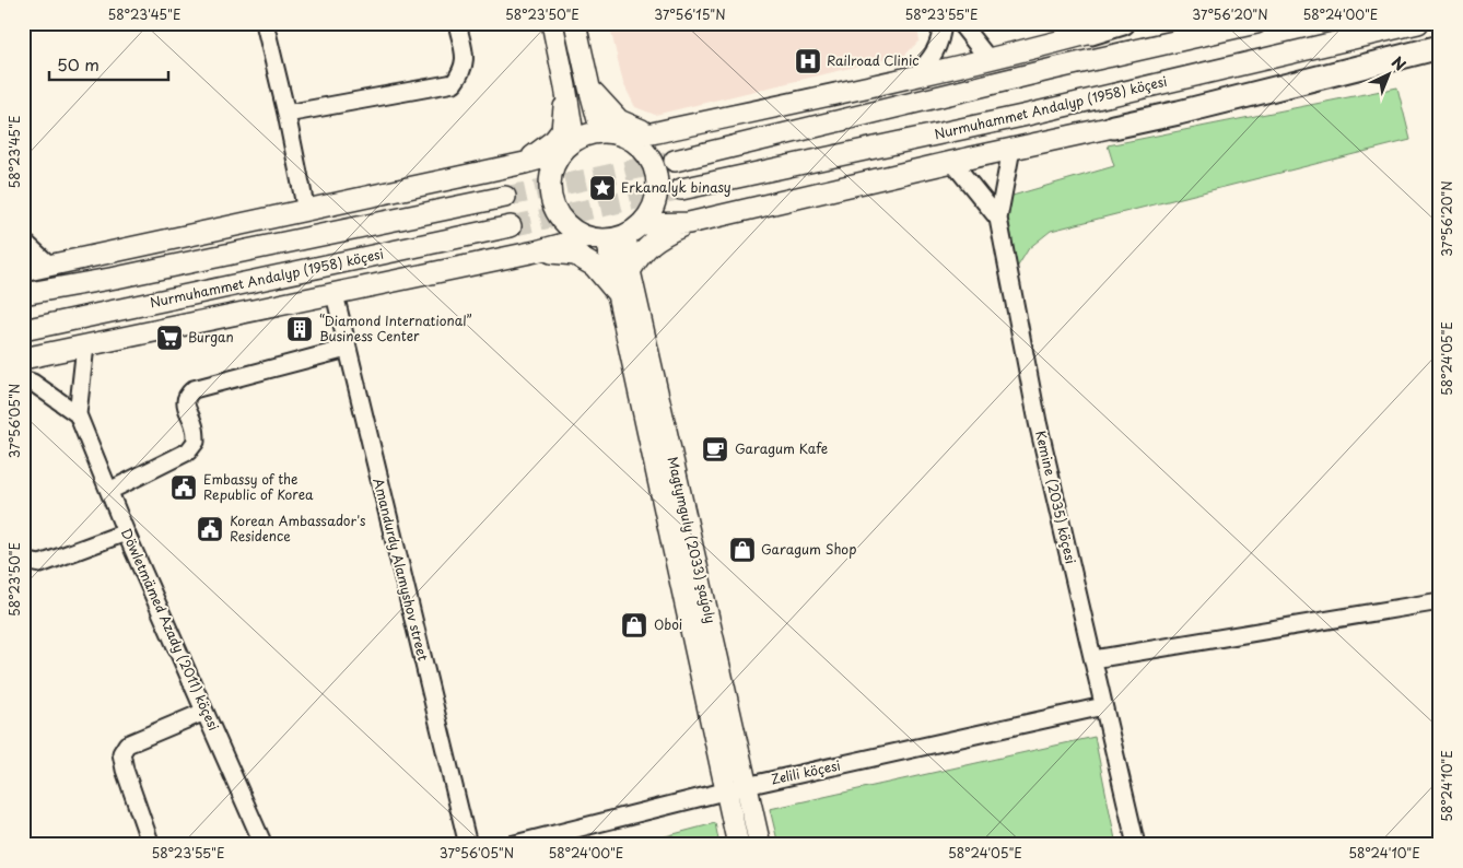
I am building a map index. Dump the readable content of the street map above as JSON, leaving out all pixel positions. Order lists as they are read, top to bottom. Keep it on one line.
{"streets":{"main road":["Nurmuhammet Andalyp (1958) köçesi","Magtymguly (2033) şaýoly"],"street":["Kemine (2035) köçesi","Amandurdy Alamyshov street","Döwletmämed Azady (2011) köçesi","Zelili köçesi"]},"crossings":[["Kemine (2035) köçesi","Zelili köçesi"],["Magtymguly (2033) şaýoly","Zelili köçesi"]],"places":{"hospital":["Railroad Clinic"],"place":["Erkanalyk binasy"],"building":["“Diamond International” Business Center"],"supermarket":["Burgan"],"cafe":["Garagum Kafe"],"public building":["Embassy of the Republic of Korea","Korean Ambassador's Residence"],"shop":["Garagum Shop","Oboi"]},"scale_bar":"50 m","north":"top right","coordinates":["58°23'45\"E","58°23'50\"E","37°56'15\"N","58°23'55\"E","37°56'20\"N","58°24'00\"E","58°24'05\"E","37°56'05\"N","58°24'10\"E"]}
